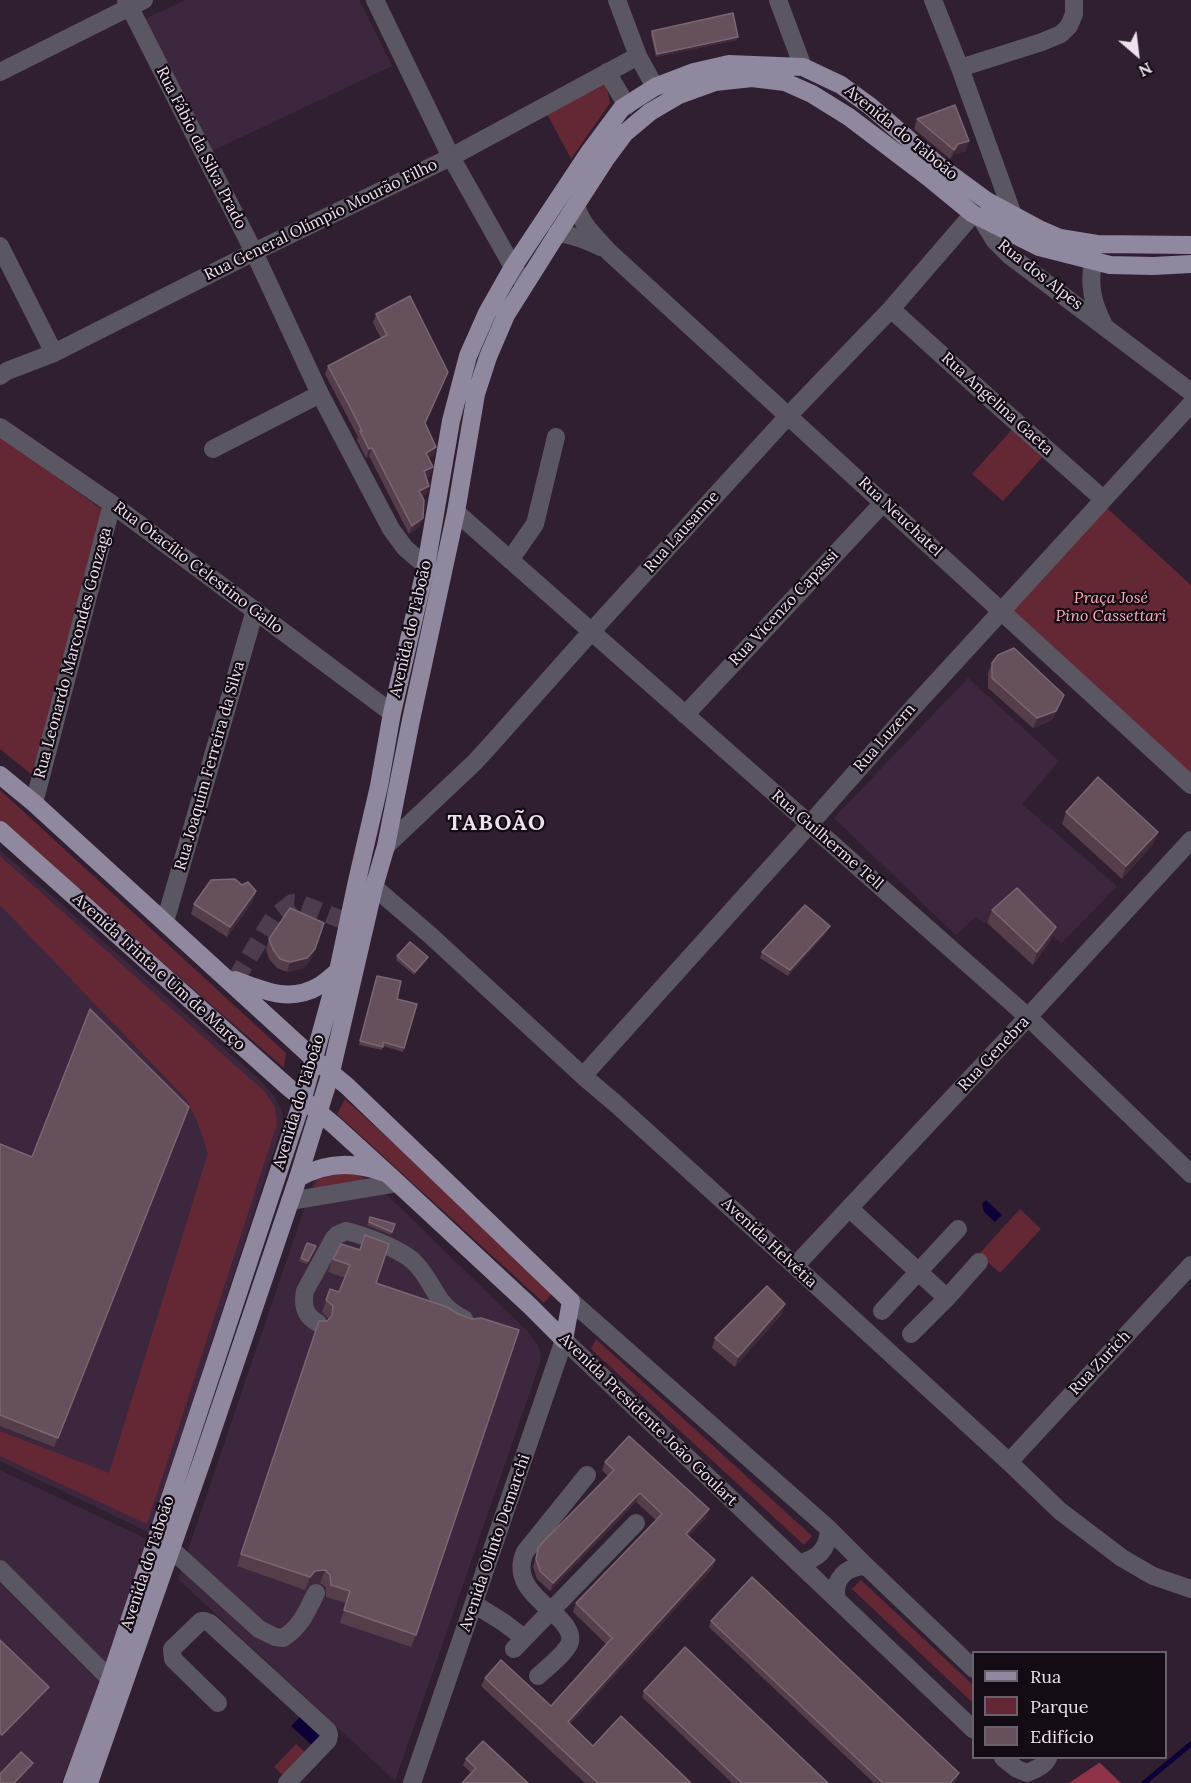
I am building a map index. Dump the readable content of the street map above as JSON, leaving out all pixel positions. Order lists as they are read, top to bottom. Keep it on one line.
{"streets":{"main road":["Avenida do Taboão","Avenida Trinta e Um de Março","Avenida Presidente João Goulart","Avenida Olinto Demarchi"],"street":["Rua Fábio da Silva Prado","Rua General Olímpio Mourão Filho","Rua dos Alpes","Rua Angelina Gaeta","Rua Neuchatel","Rua Lausanne","Rua Otacílio Celestino Gallo","Rua Vicenzo Capassi","Rua Leonardo Marcondes Gonzaga","Rua Luzern","Rua Joaquim Ferreira da Silva","Rua Guilherme Tell","Rua Genebra","Avenida Helvétia","Rua Zurich"]},"crossings":[["Avenida do Taboão","Rua Fábio da Silva Prado"],["Avenida do Taboão","Rua dos Alpes"],["Avenida do Taboão","Rua Neuchatel"],["Avenida do Taboão","Rua Lausanne"],["Avenida do Taboão","Rua Otacílio Celestino Gallo"],["Avenida do Taboão","Rua Guilherme Tell"],["Avenida do Taboão","Avenida Trinta e Um de Março"],["Avenida do Taboão","Avenida Helvétia"],["Avenida do Taboão","Avenida Presidente João Goulart"],["Rua Fábio da Silva Prado","Rua General Olímpio Mourão Filho"],["Rua dos Alpes","Rua Lausanne"],["Rua Angelina Gaeta","Rua Lausanne"],["Rua Angelina Gaeta","Rua Luzern"],["Rua Neuchatel","Rua Lausanne"],["Rua Neuchatel","Rua Vicenzo Capassi"],["Rua Neuchatel","Rua Luzern"],["Rua Lausanne","Rua Guilherme Tell"],["Rua Otacílio Celestino Gallo","Rua Leonardo Marcondes Gonzaga"],["Rua Otacílio Celestino Gallo","Rua Joaquim Ferreira da Silva"],["Rua Vicenzo Capassi","Rua Guilherme Tell"],["Rua Luzern","Rua Guilherme Tell"],["Rua Luzern","Avenida Helvétia"],["Rua Guilherme Tell","Rua Genebra"],["Avenida Trinta e Um de Março","Avenida Presidente João Goulart"],["Rua Genebra","Avenida Helvétia"],["Avenida Helvétia","Rua Zurich"],["Avenida Presidente João Goulart","Avenida Olinto Demarchi"]],"districts":["TABOÃO"],"parks":["Praça José Pino Cassettari"],"legend":["Rua","Parque","Edifício"],"north":"bottom right"}
